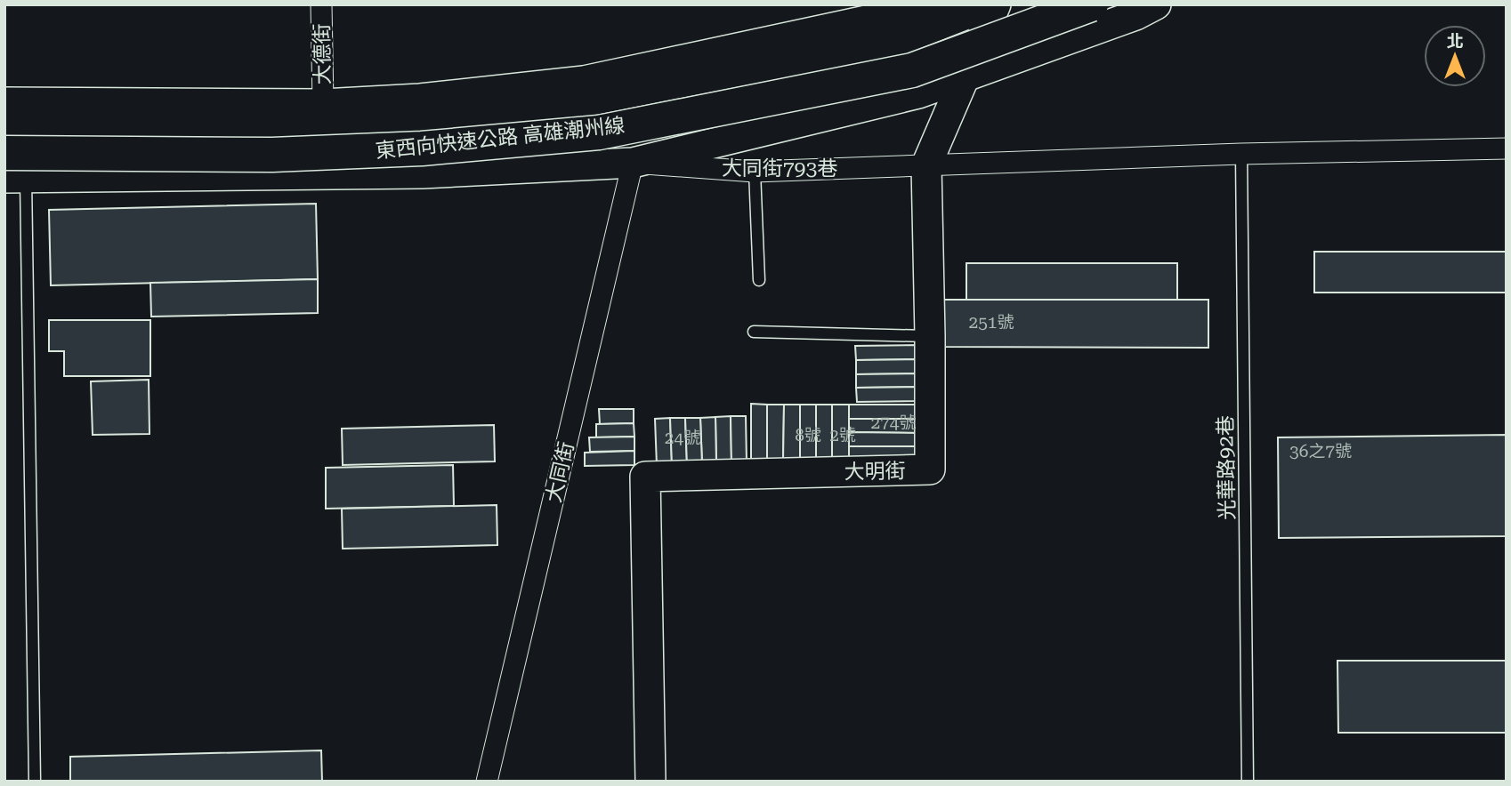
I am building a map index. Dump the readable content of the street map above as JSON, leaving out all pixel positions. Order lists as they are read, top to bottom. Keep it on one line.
{"streets":{"highway":["東西向快速公路 高雄潮州線"],"main road":["大明街"],"street":["大德街","大同街793巷","大同街"],"lane":["光華路92巷"]},"crossings":[["大同街793巷","光華路92巷"],["大同街793巷","大明街"],["大同街793巷","大同街"]],"house_numbers":["251號","274號","8號","2號","24號","36之7號"],"north":"top"}
